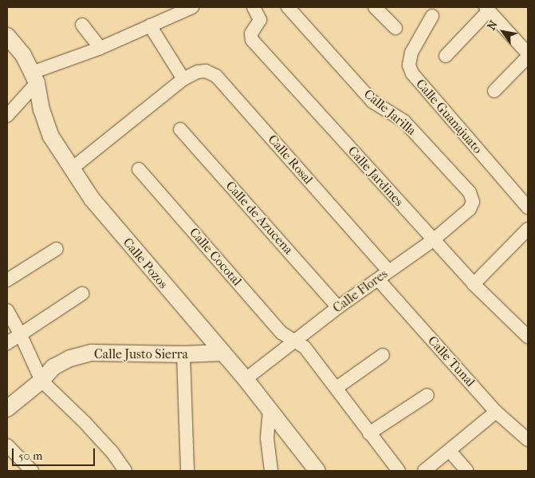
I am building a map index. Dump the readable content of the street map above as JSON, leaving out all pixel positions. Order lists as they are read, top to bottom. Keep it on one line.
{"streets":{"street":["Calle Jarilla","Calle Guanajuato","Calle Rosal","Calle Jardines","Calle de Azucena","Calle Cocotal","Calle Pozos","Calle Flores","Calle Justo Sierra","Calle Tunal"]},"crossings":[["Calle Jarilla","Calle Flores"],["Calle Rosal","Calle Pozos"],["Calle Rosal","Calle Flores"],["Calle Jardines","Calle Flores"],["Calle de Azucena","Calle Flores"],["Calle Cocotal","Calle Flores"],["Calle Pozos","Calle Flores"],["Calle Pozos","Calle Justo Sierra"],["Calle Flores","Calle Tunal"]],"scale_bar":"50 m","north":"top left"}
